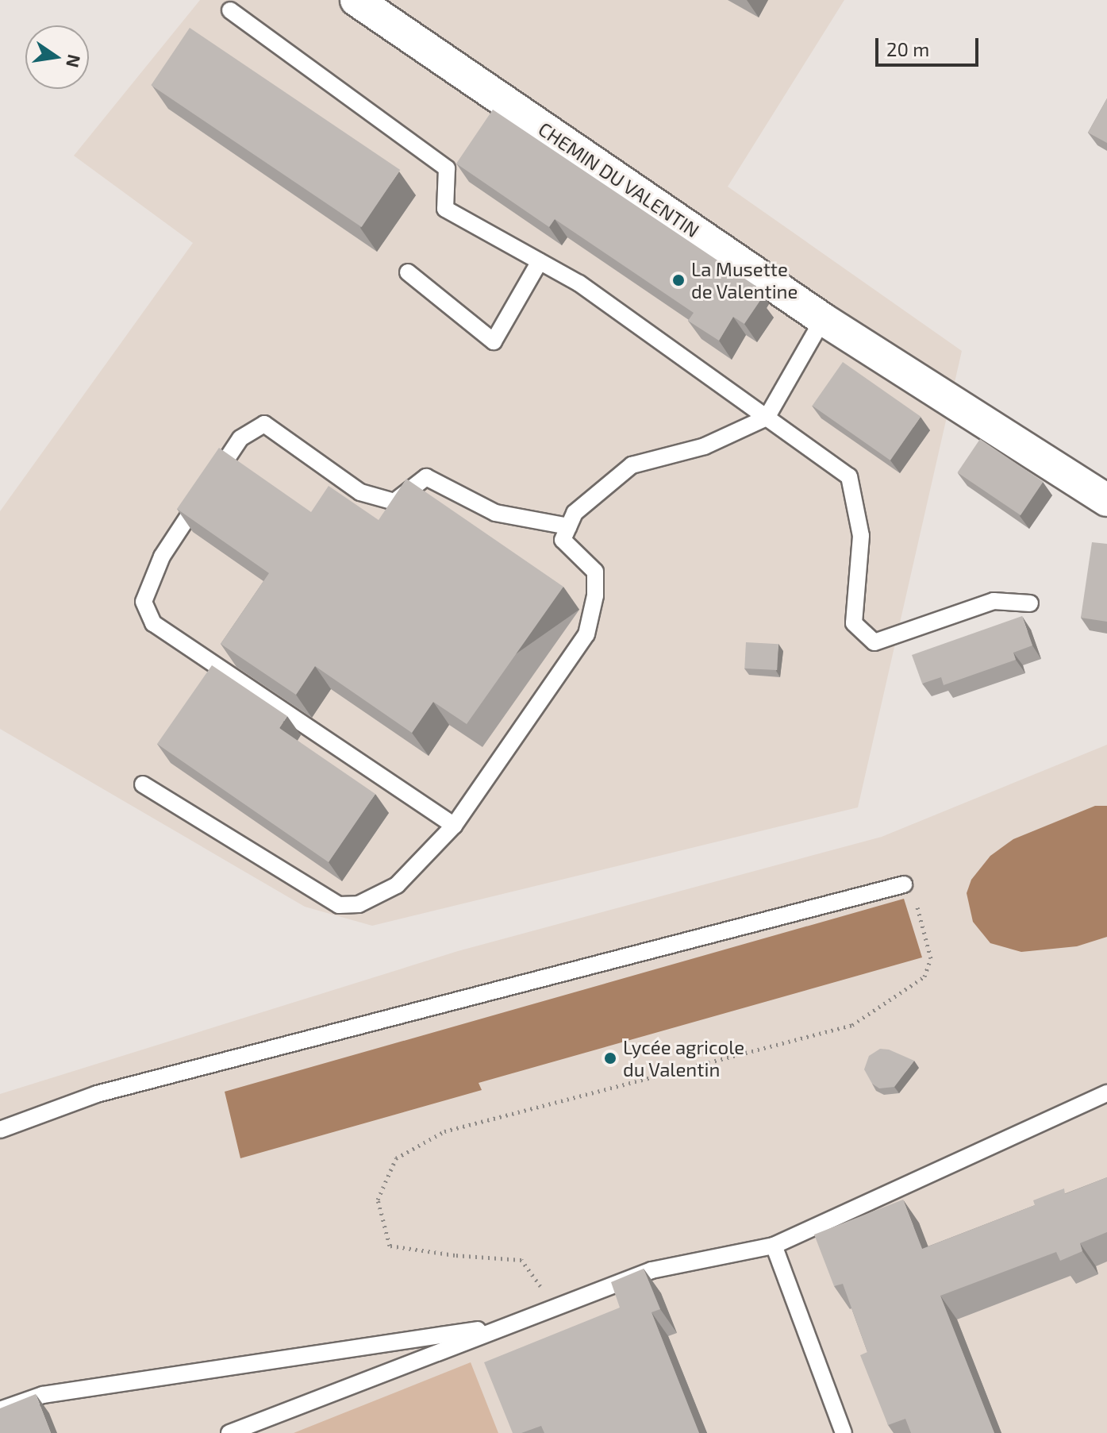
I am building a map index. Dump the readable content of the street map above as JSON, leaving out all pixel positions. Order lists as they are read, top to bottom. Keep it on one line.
{"streets":{"street":["CHEMIN DU VALENTIN"]},"places":["La Musette de Valentine","Lycée agricole du Valentin"],"scale_bar":"20 m","north":"right"}
